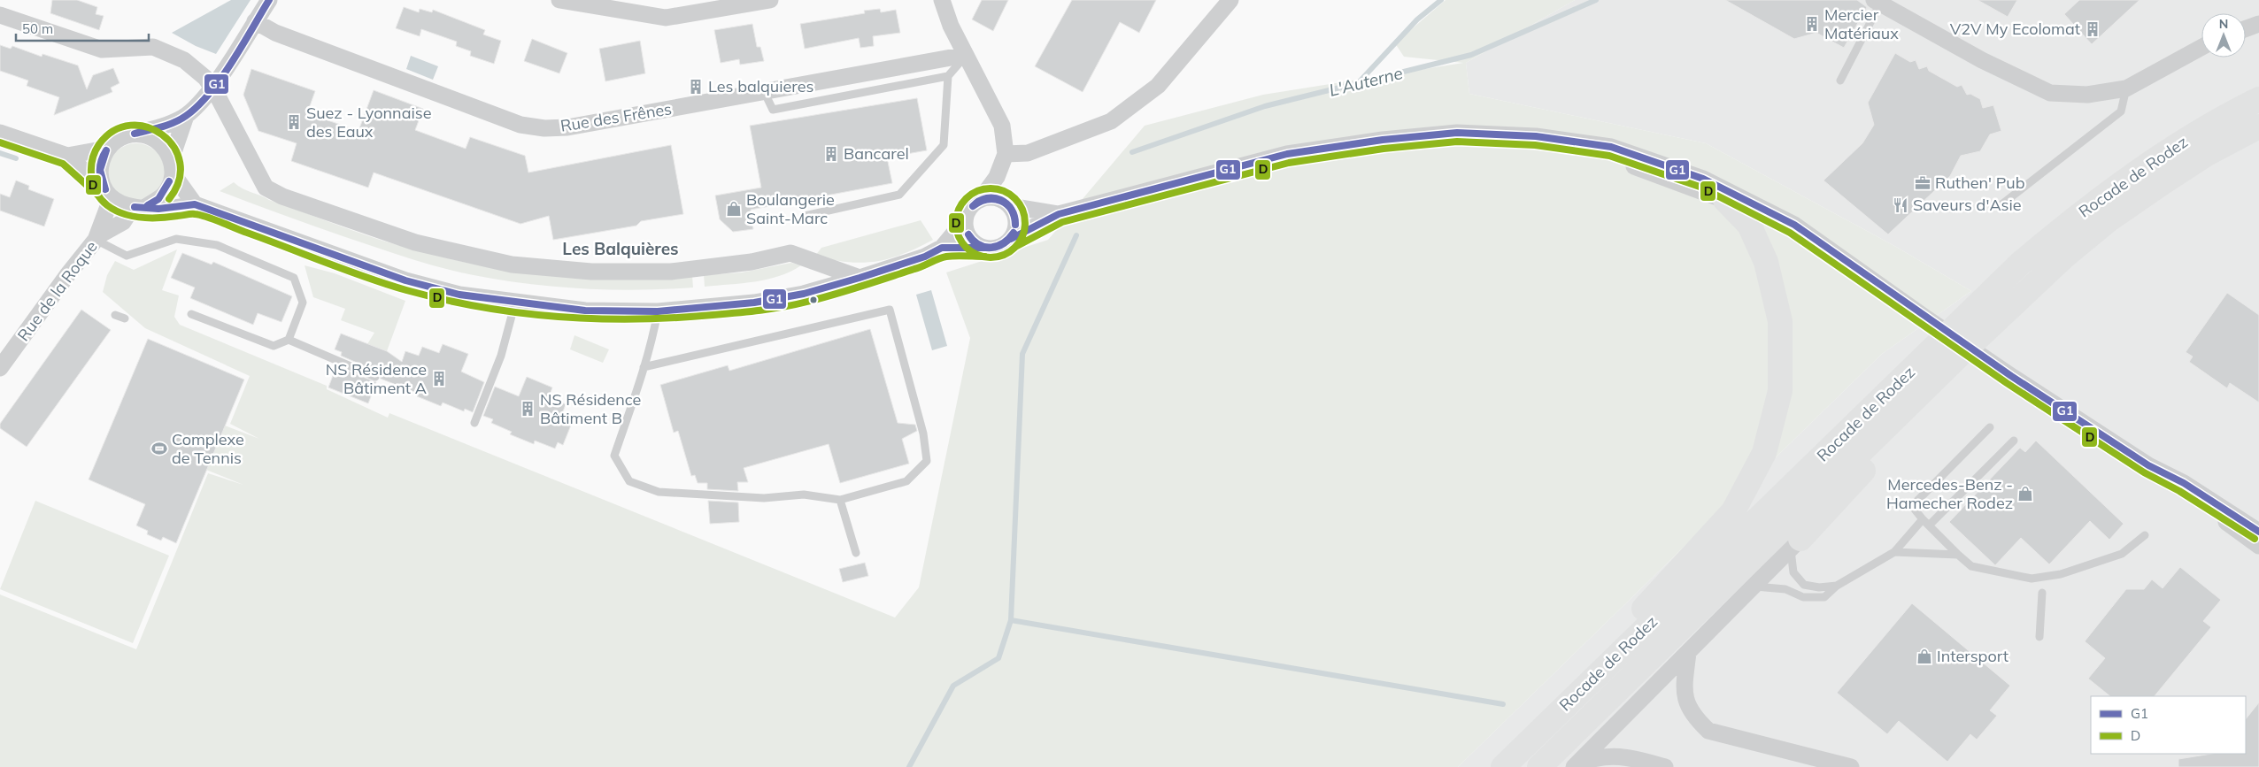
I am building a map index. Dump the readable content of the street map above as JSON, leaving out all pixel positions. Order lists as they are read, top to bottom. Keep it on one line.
{"streets":{"highway":["Rocade de Rodez"],"street":["Rue des Frênes","Rue de la Roque"]},"districts":["Les Balquières"],"water":["L'Auterne"],"places":{"building":["Mercier Matériaux","V2V My Ecolomat","Les balquieres","Suez - Lyonnaise des Eaux","Bancarel","NS Résidence Bâtiment A","NS Résidence Bâtiment B"],"office":["Ruthen' Pub"],"restaurant":["Saveurs d'Asie"],"shop":["Boulangerie Saint-Marc","Mercedes-Benz - Hamecher Rodez","Intersport"],"sports":["Complexe de Tennis"]},"lines":["transit line G1","transit line D"],"legend":["G1","D"],"scale_bar":"50 m","north":"top"}
